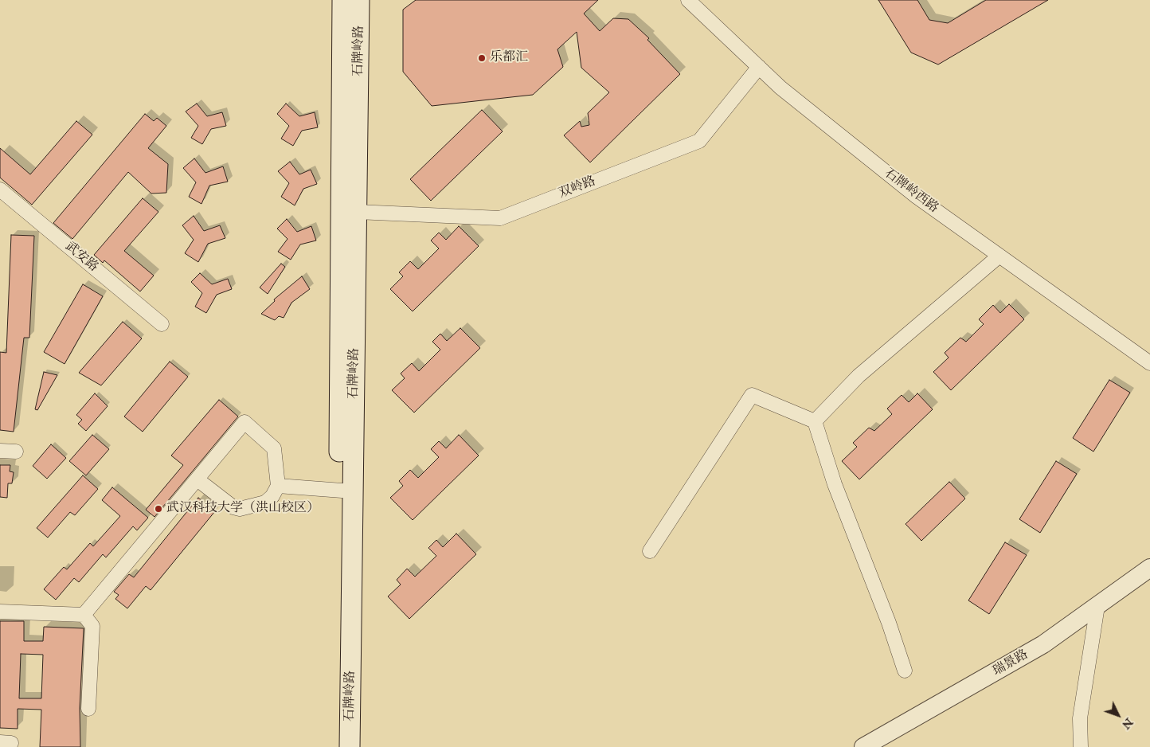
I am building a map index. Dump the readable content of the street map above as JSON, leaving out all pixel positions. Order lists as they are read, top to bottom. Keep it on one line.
{"streets":{"main road":["石牌岭路"],"street":["双岭路","石牌岭西路","武安路","瑞景路"]},"crossings":[["石牌岭路","双岭路"],["双岭路","石牌岭西路"]],"places":["乐都汇","武汉科技大学（洪山校区）"],"north":"bottom right"}
